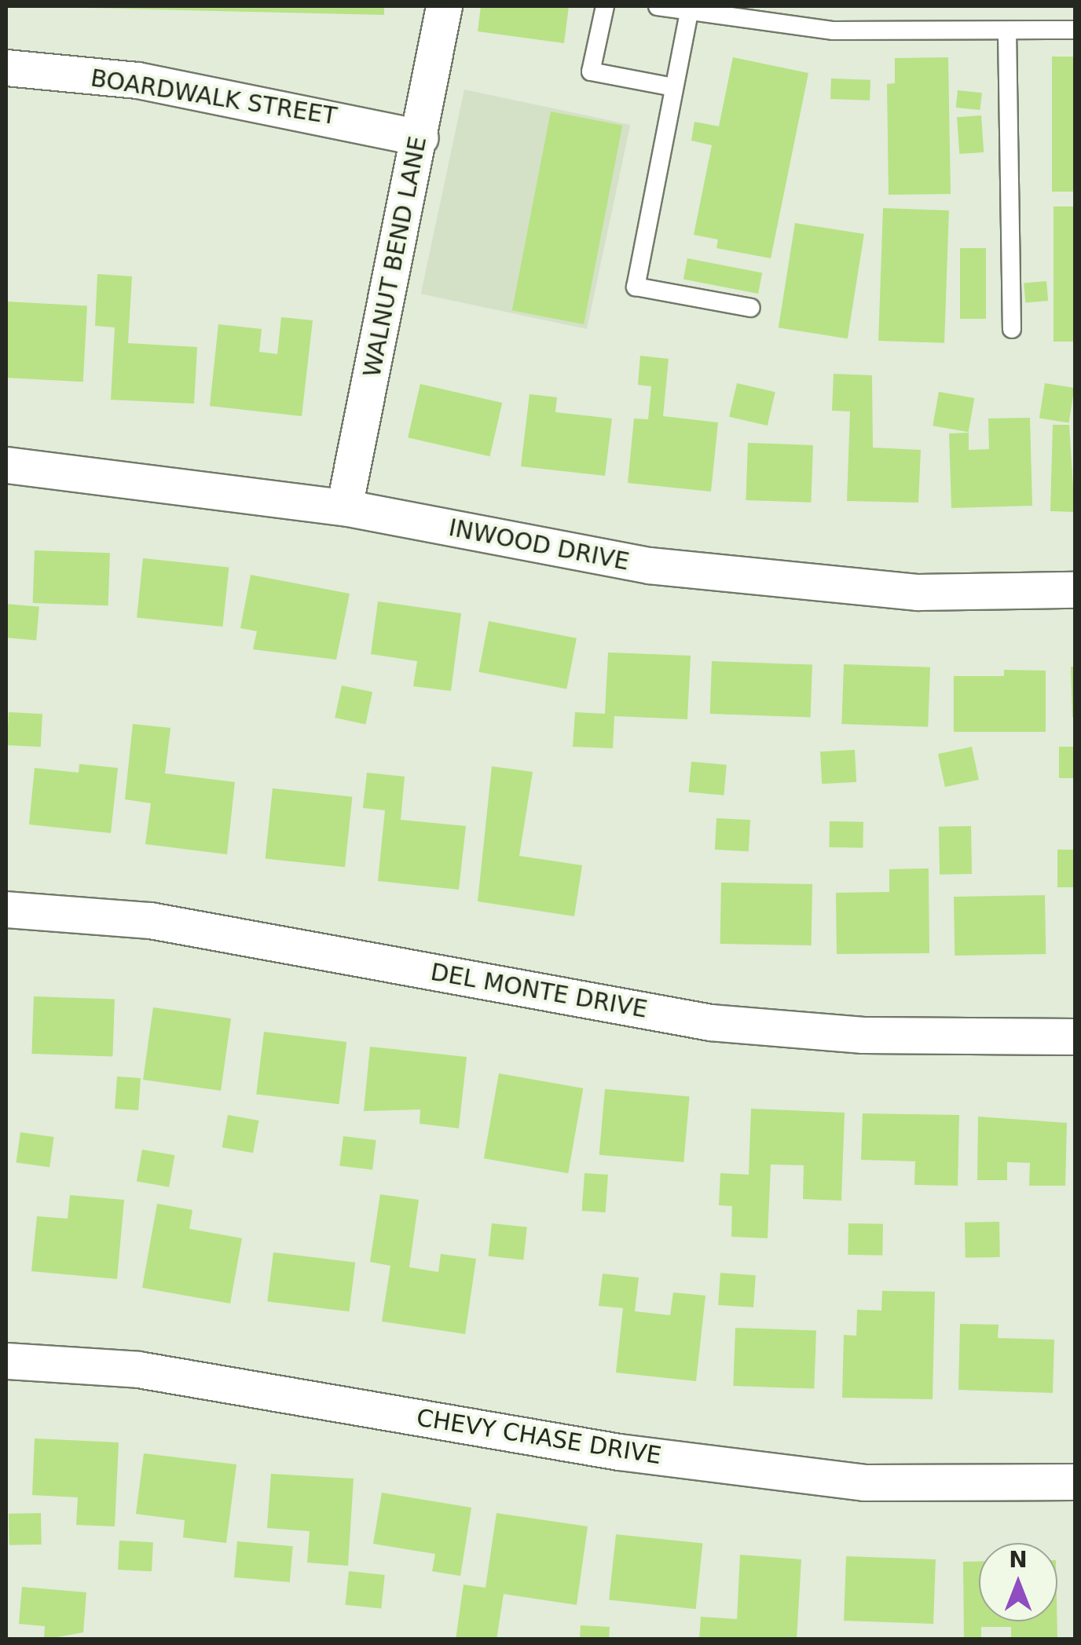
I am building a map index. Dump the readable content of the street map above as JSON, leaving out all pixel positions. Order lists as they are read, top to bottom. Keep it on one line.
{"streets":{"street":["BOARDWALK STREET","WALNUT BEND LANE","INWOOD DRIVE","DEL MONTE DRIVE","CHEVY CHASE DRIVE"]},"crossings":[["BOARDWALK STREET","WALNUT BEND LANE"],["WALNUT BEND LANE","INWOOD DRIVE"]],"north":"top"}
